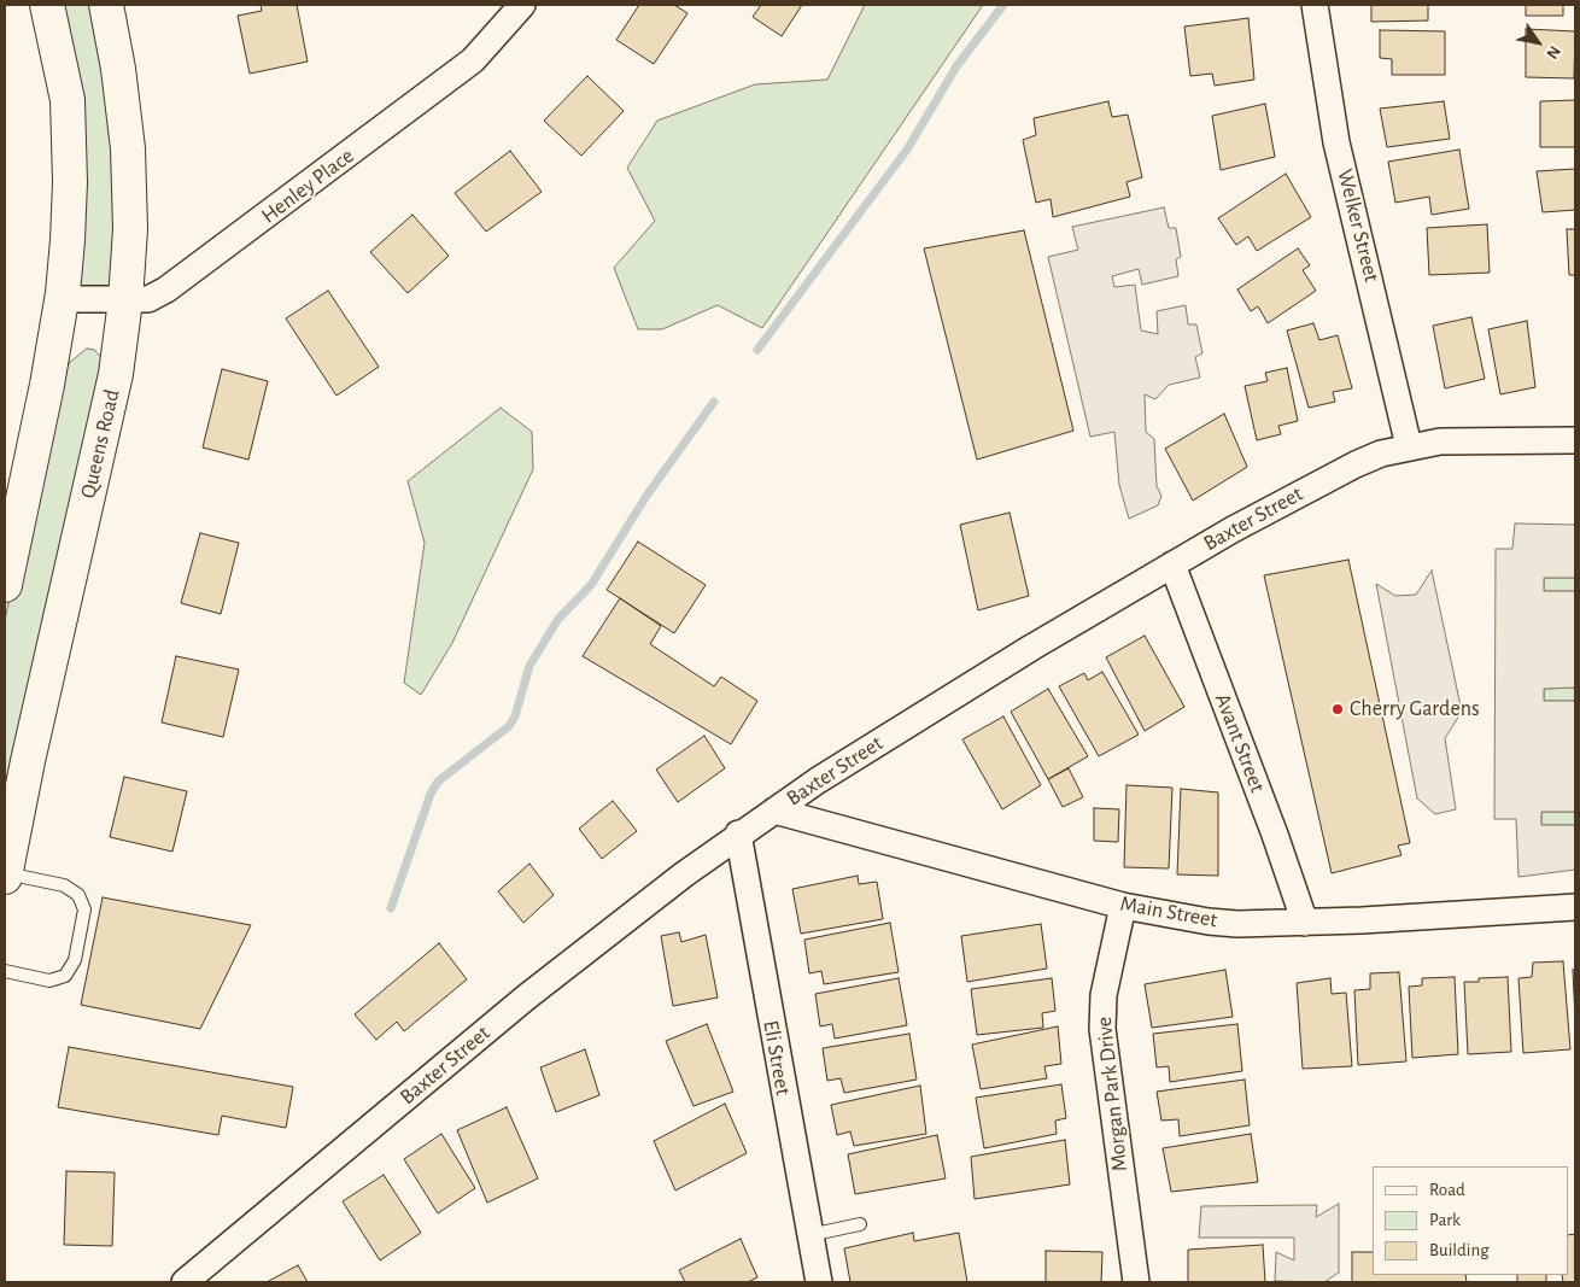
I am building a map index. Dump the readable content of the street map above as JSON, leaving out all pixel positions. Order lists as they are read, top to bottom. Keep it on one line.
{"streets":{"main road":["Queens Road"],"street":["Henley Place","Welker Street","Baxter Street","Avant Street","Main Street","Eli Street","Morgan Park Drive"]},"crossings":[["Henley Place","Queens Road"],["Welker Street","Baxter Street"],["Baxter Street","Avant Street"],["Baxter Street","Main Street"],["Baxter Street","Eli Street"],["Avant Street","Main Street"],["Main Street","Morgan Park Drive"]],"places":["Cherry Gardens"],"legend":["Road","Park","Building"],"north":"bottom right"}
